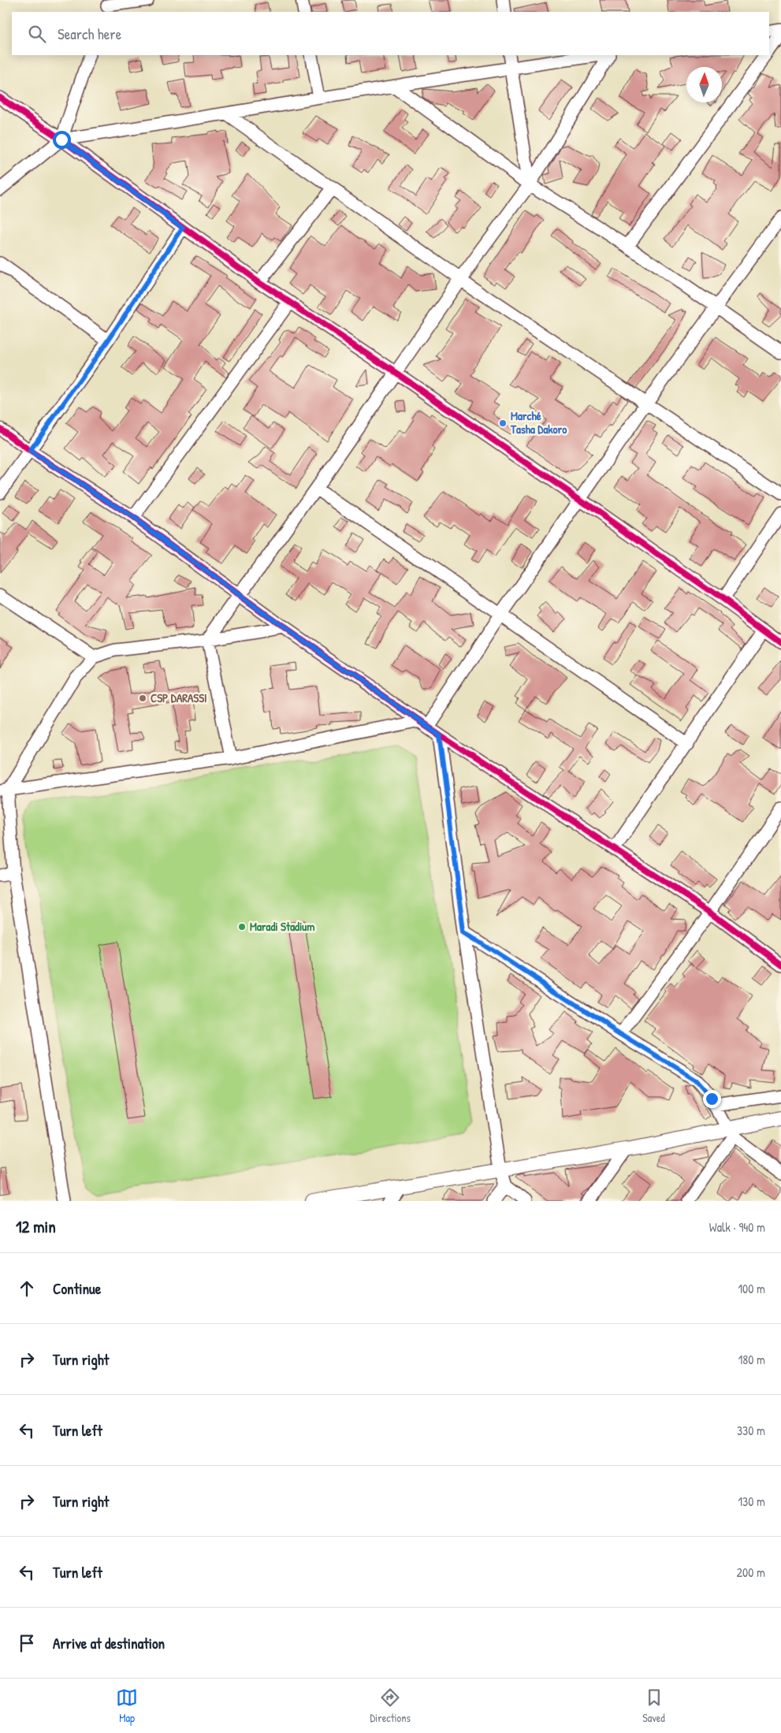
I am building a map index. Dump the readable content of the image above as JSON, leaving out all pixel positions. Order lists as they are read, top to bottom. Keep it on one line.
{"places":["Marché Tasha Dakoro","CSP DARASSI","Maradi Stadium"],"north":"top","page":{"search":"Search here","heading":["12 min","Walk · 940 m"],"list":[["Continue","100 m"],["Turn right","180 m"],["Turn left","330 m"],["Turn right","130 m"],["Turn left","200 m"],"Arrive at destination"],"nav":["Map","Directions","Saved"]}}
